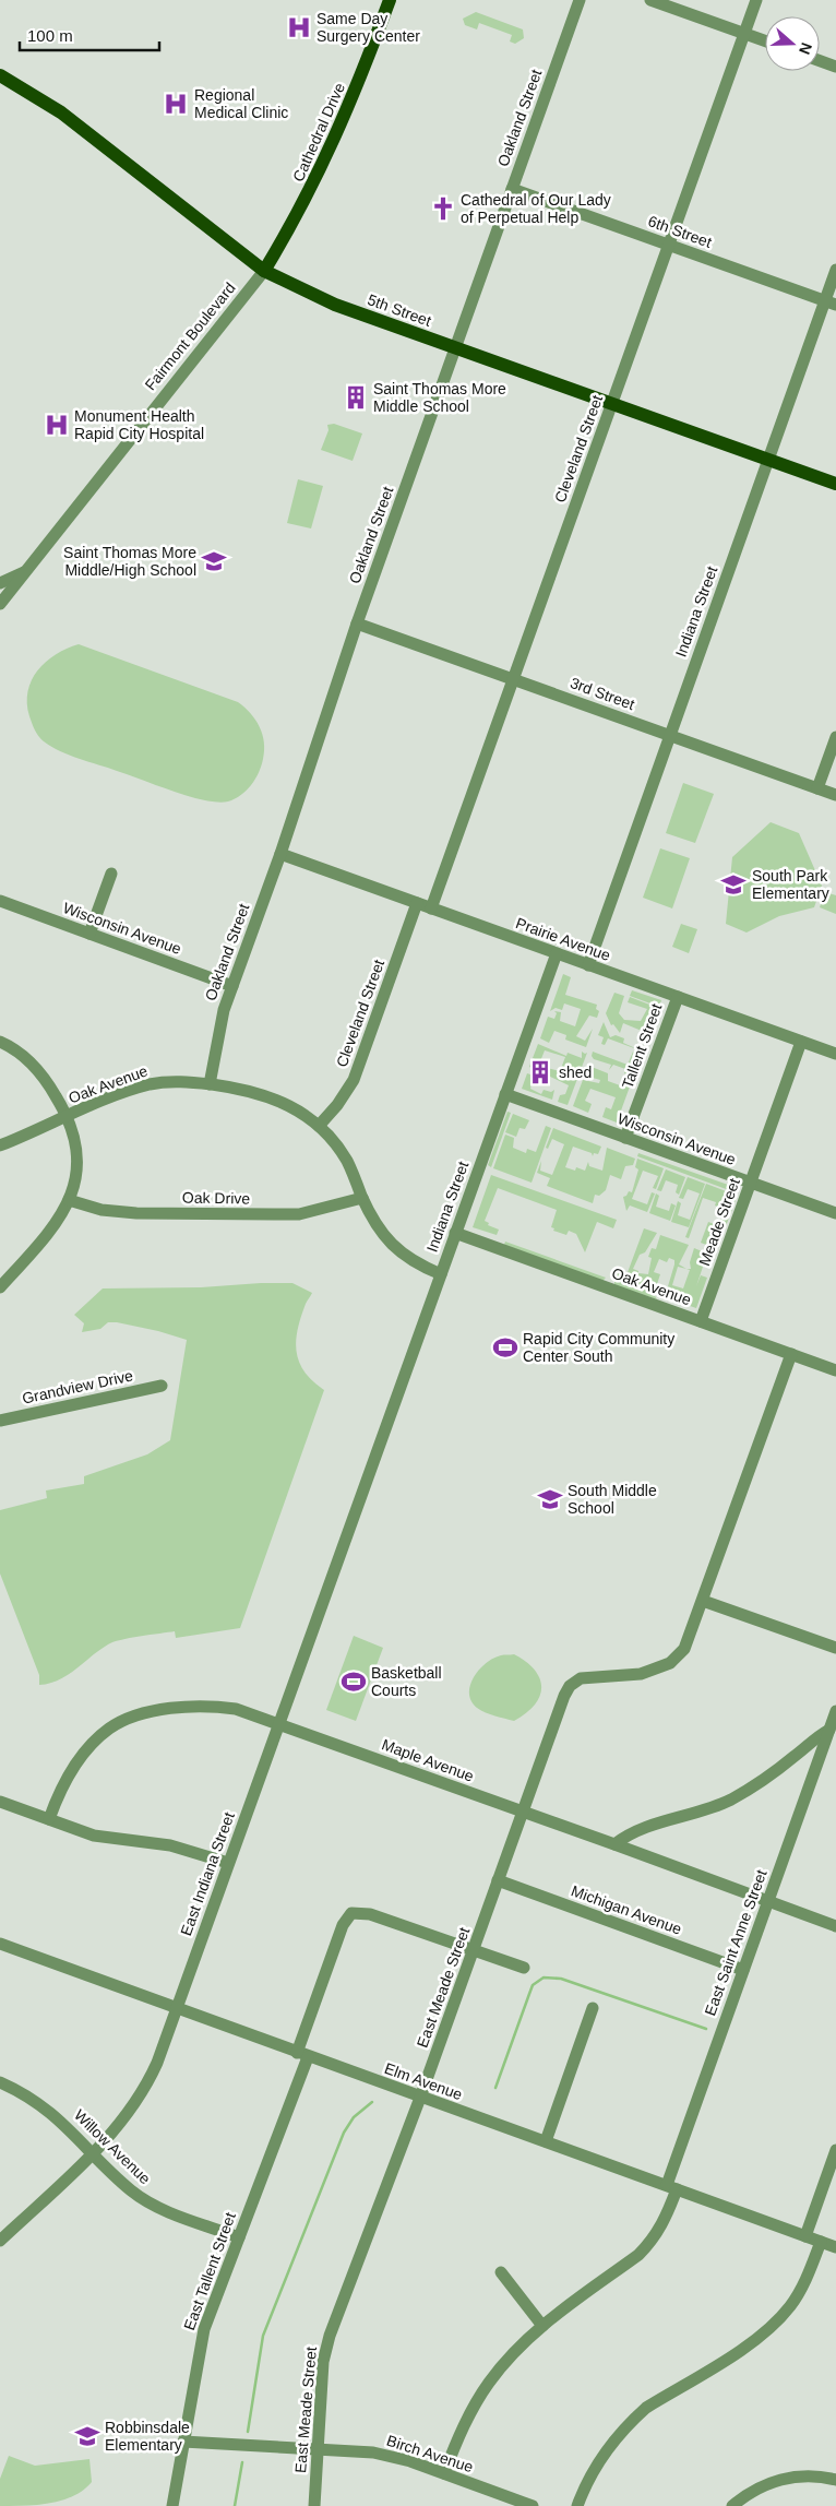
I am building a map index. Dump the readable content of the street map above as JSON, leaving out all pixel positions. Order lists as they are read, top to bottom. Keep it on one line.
{"streets":{"main road":["Cathedral Drive","5th Street"],"street":["Oakland Street","6th Street","Fairmont Boulevard","Cleveland Street","Indiana Street","3rd Street","Wisconsin Avenue","Prairie Avenue","Tallent Street","Oak Avenue","Oak Drive","Meade Street","Grandview Drive","Maple Avenue","East Indiana Street","Michigan Avenue","East Saint Anne Street","East Meade Street","Elm Avenue","Willow Avenue","East Tallent Street","Birch Avenue"]},"crossings":[["Oakland Street","6th Street"],["Oakland Street","5th Street"],["Oakland Street","3rd Street"],["Oakland Street","Wisconsin Avenue"],["Oakland Street","Prairie Avenue"],["Oakland Street","Oak Avenue"],["Cathedral Drive","5th Street"],["Cathedral Drive","Fairmont Boulevard"],["6th Street","Cleveland Street"],["6th Street","Indiana Street"],["5th Street","Fairmont Boulevard"],["5th Street","Cleveland Street"],["5th Street","Indiana Street"],["Cleveland Street","3rd Street"],["Cleveland Street","Prairie Avenue"],["Cleveland Street","Oak Avenue"],["Indiana Street","3rd Street"],["Indiana Street","Wisconsin Avenue"],["Indiana Street","Prairie Avenue"],["Indiana Street","Oak Avenue"],["Indiana Street","East Indiana Street"],["Wisconsin Avenue","Tallent Street"],["Wisconsin Avenue","Meade Street"],["Prairie Avenue","Tallent Street"],["Prairie Avenue","Meade Street"],["Oak Avenue","Oak Drive"],["Oak Avenue","Meade Street"],["Maple Avenue","East Indiana Street"],["Maple Avenue","East Saint Anne Street"],["Maple Avenue","East Meade Street"],["East Indiana Street","Elm Avenue"],["East Indiana Street","Willow Avenue"],["Michigan Avenue","East Saint Anne Street"],["Michigan Avenue","East Meade Street"],["East Saint Anne Street","Elm Avenue"],["East Saint Anne Street","Birch Avenue"],["East Meade Street","Elm Avenue"],["East Meade Street","East Tallent Street"],["East Meade Street","Birch Avenue"],["Elm Avenue","East Tallent Street"],["Willow Avenue","East Tallent Street"],["East Tallent Street","Birch Avenue"]],"places":{"hospital":["Same Day Surgery Center","Regional Medical Clinic","Monument Health Rapid City Hospital"],"church":["Cathedral of Our Lady of Perpetual Help"],"building":["Saint Thomas More Middle School","shed"],"school or university":["Saint Thomas More Middle/High School","South Park Elementary","South Middle School","Robbinsdale Elementary"],"sports":["Rapid City Community Center South","Basketball Courts"]},"scale_bar":"100 m","north":"right"}
